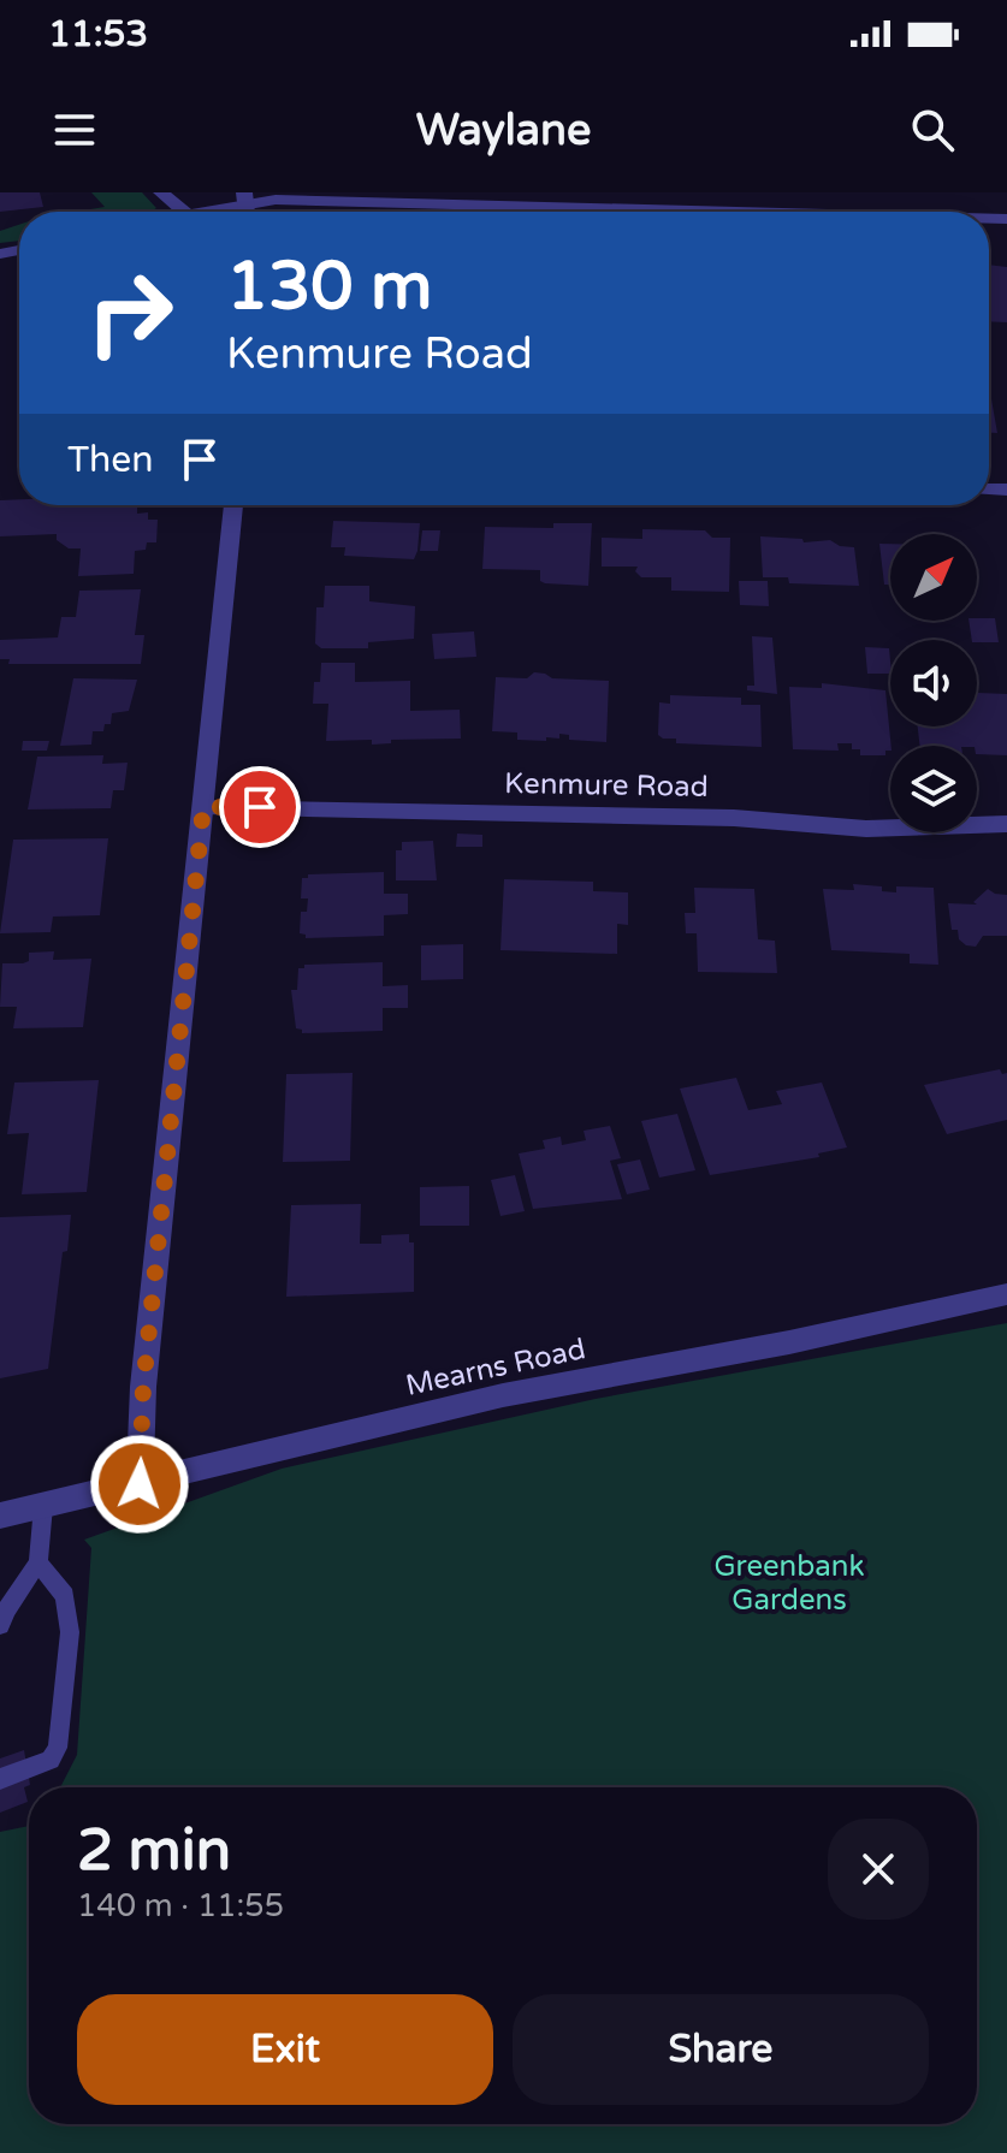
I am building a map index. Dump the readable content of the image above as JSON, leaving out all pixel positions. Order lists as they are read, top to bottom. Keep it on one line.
{"streets":{"street":["Kenmure Road","Mearns Road"]},"parks":["Greenbank Gardens"],"north":"top right","page":{"status":"11:53","header":"Waylane","turn":["130 m","Kenmure Road"],"then":"Then","heading":["2 min","140 m · 11:55"],"buttons":["Exit","Share"]}}
